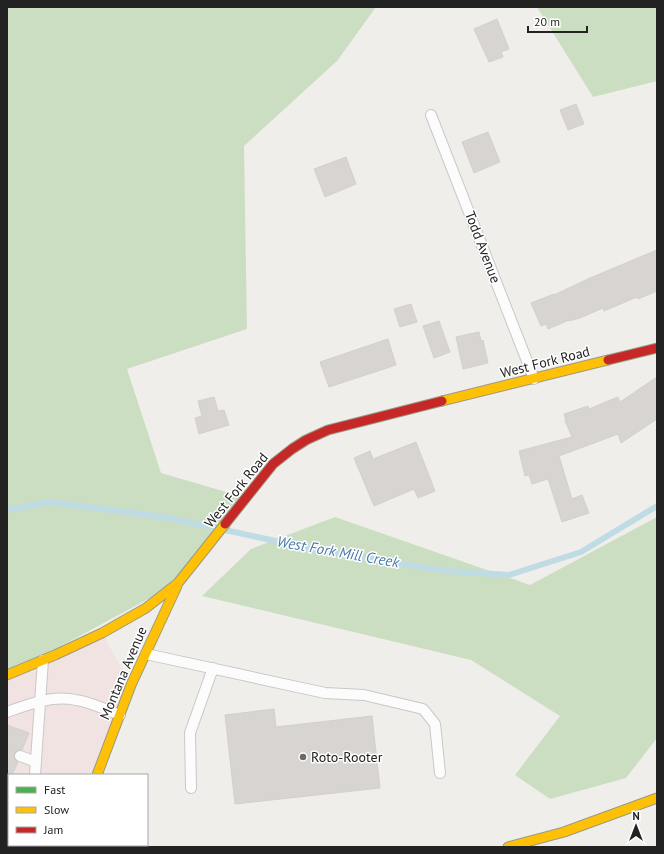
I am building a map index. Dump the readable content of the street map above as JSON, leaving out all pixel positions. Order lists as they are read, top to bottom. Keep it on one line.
{"streets":{"main road":["West Fork Road","Montana Avenue"],"lane":["Todd Avenue"]},"crossings":[["Todd Avenue","West Fork Road"],["West Fork Road","Montana Avenue"]],"water":["West Fork Mill Creek"],"places":["Roto-Rooter"],"legend":["Fast","Slow","Jam"],"scale_bar":"20 m","north":"top"}
